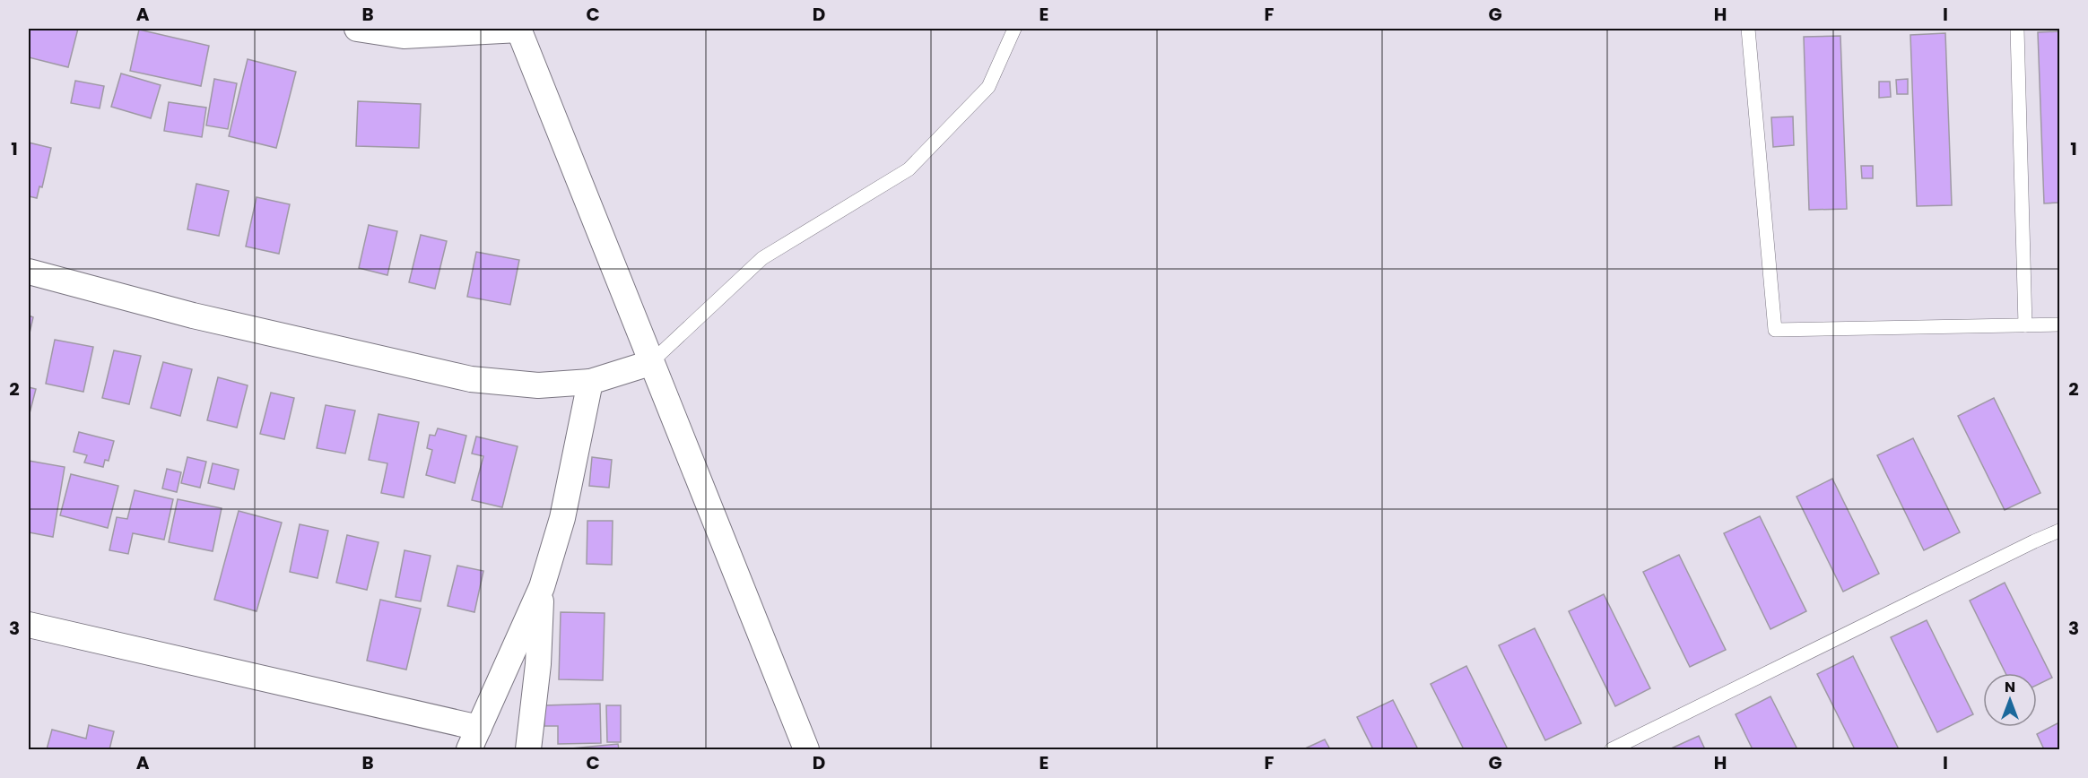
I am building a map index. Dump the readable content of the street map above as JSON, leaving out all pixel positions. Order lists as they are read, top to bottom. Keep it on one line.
{"north":"top","grid":{"columns":["A","B","C","D","E","F","G","H","I"],"rows":["1","2","3"]}}
